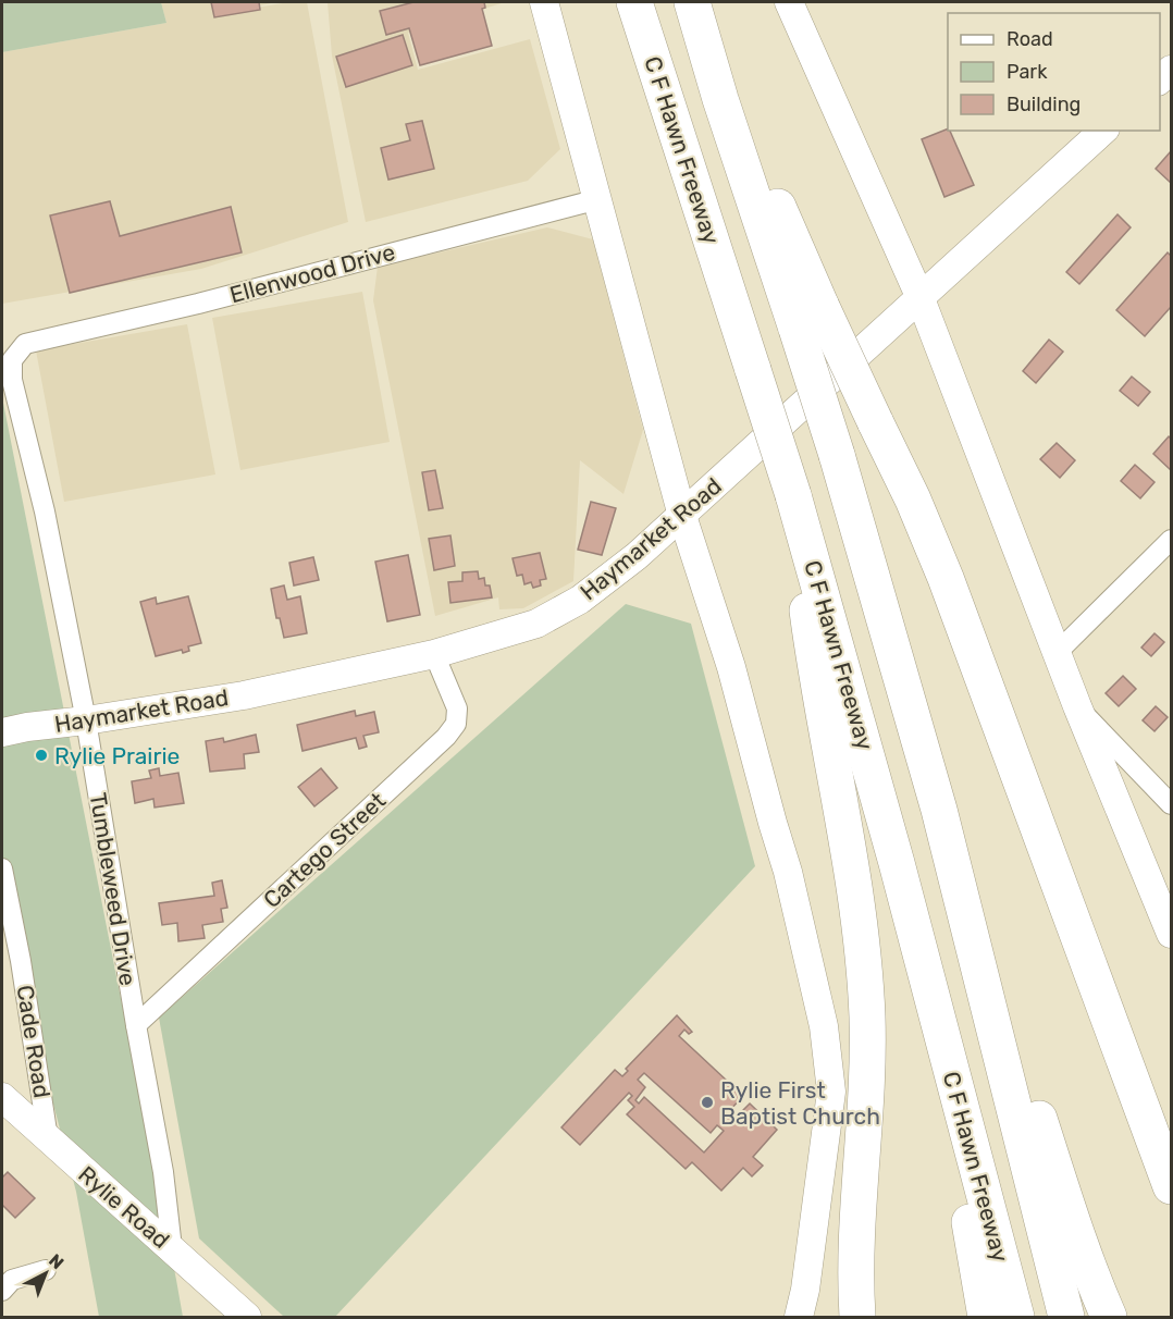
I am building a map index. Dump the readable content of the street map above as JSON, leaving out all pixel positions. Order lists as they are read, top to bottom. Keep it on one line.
{"streets":{"highway":["C F Hawn Freeway"],"main road":["Haymarket Road","Rylie Road"],"street":["Ellenwood Drive","Cartego Street","Tumbleweed Drive","Cade Road"]},"crossings":[["Ellenwood Drive","Tumbleweed Drive"],["Haymarket Road","Cartego Street"],["Haymarket Road","Tumbleweed Drive"],["Cartego Street","Tumbleweed Drive"],["Tumbleweed Drive","Rylie Road"],["Cade Road","Rylie Road"]],"places":["Rylie Prairie","Rylie First Baptist Church"],"legend":["Road","Park","Building"],"north":"top right"}
